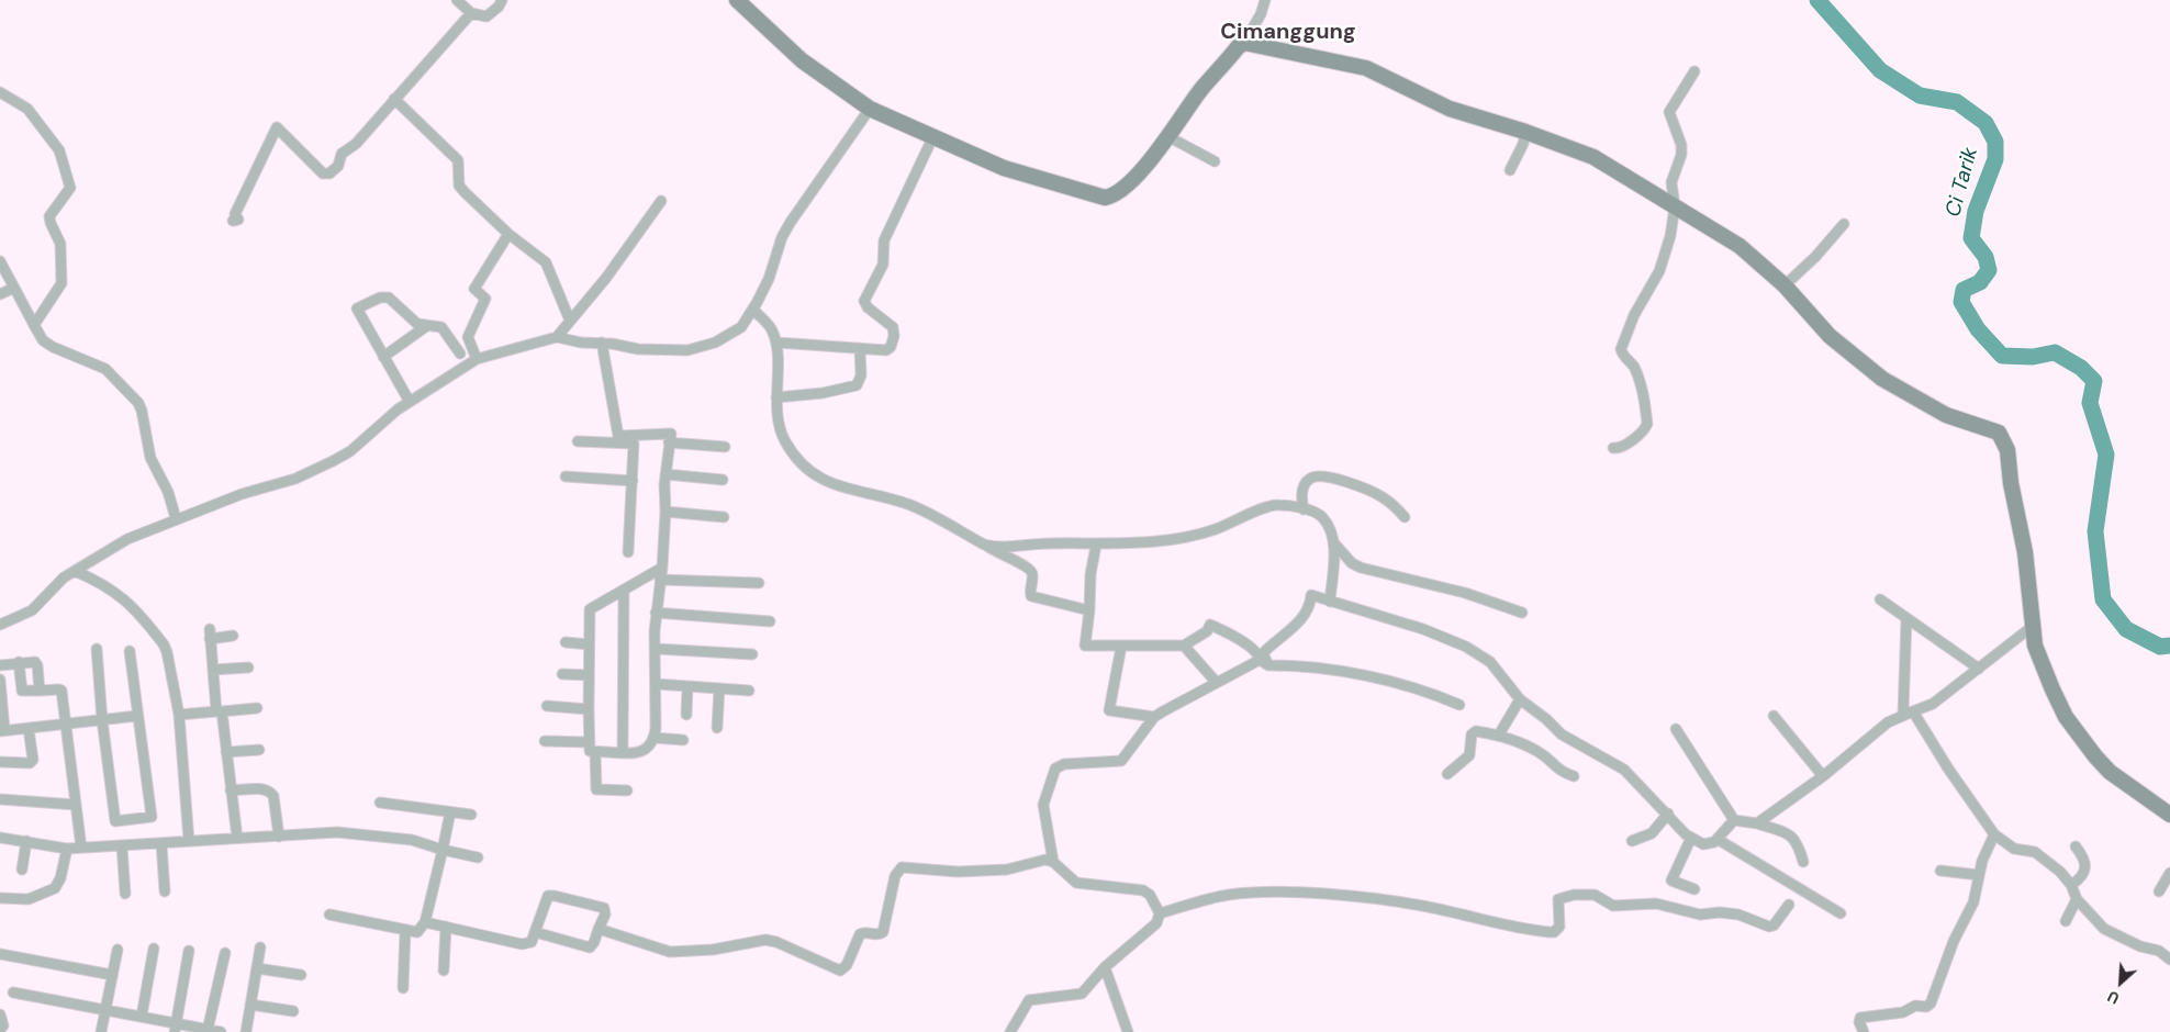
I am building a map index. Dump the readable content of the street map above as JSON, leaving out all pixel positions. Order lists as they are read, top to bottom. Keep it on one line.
{"districts":["Cimanggung"],"water":["Ci Tarik"],"north":"bottom left"}
